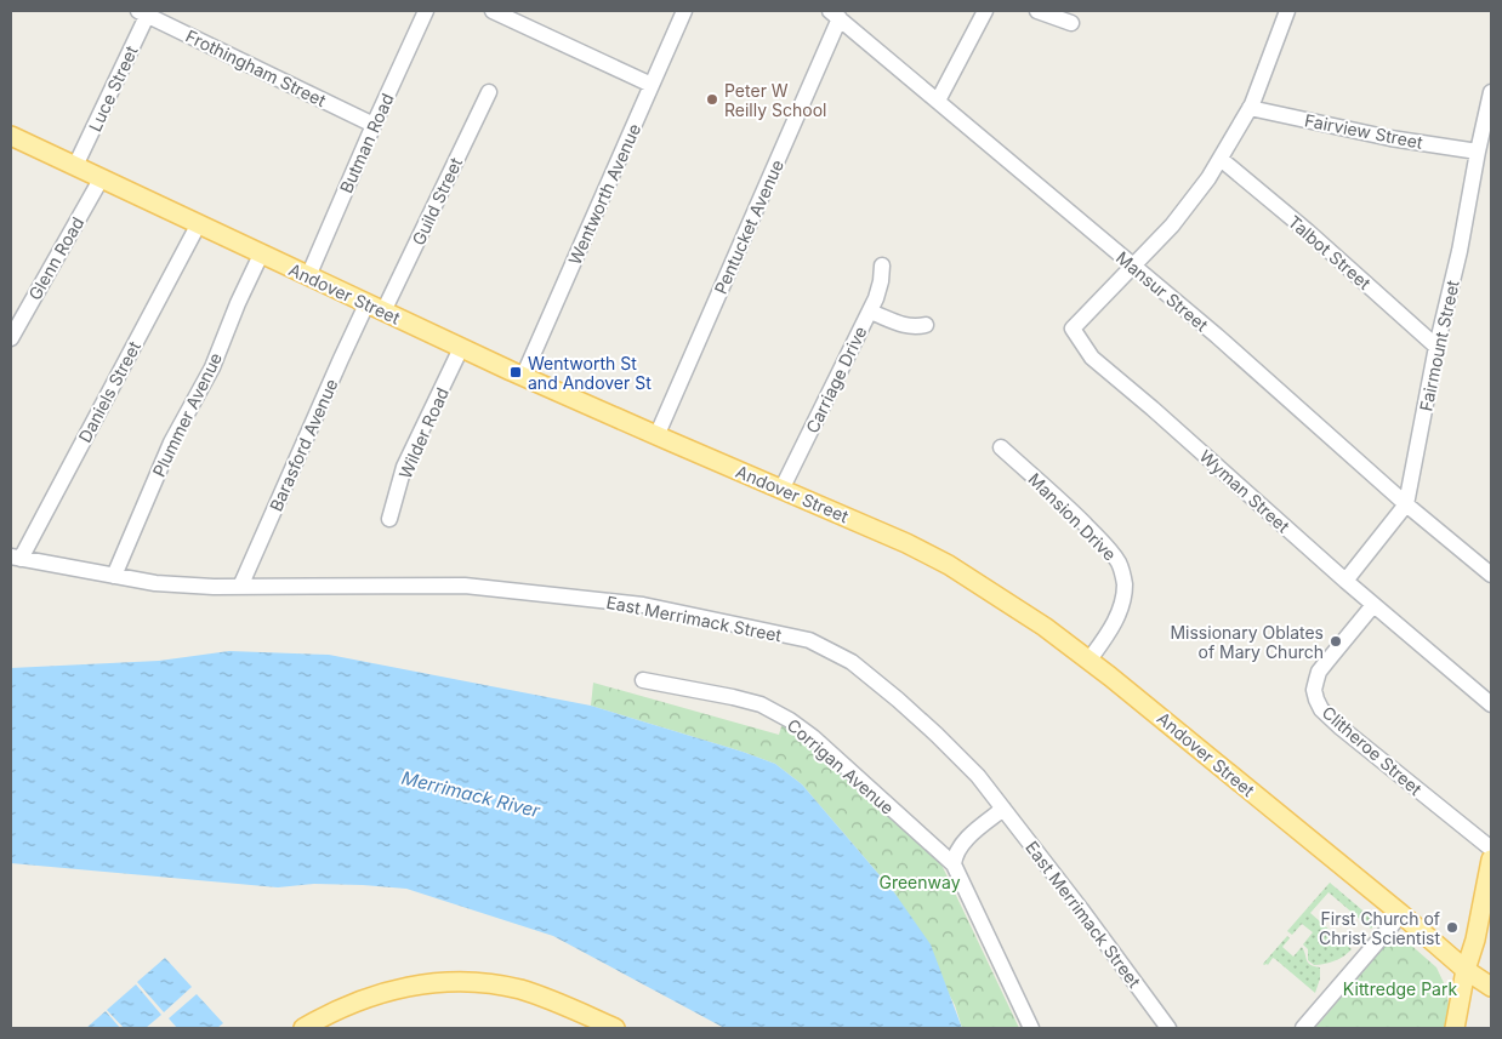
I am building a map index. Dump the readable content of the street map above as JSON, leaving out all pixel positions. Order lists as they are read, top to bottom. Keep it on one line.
{"streets":{"main road":["Andover Street"],"street":["Frothingham Street","Luce Street","Fairview Street","Butman Road","Wentworth Avenue","Guild Street","Pentucket Avenue","Talbot Street","Glenn Road","Mansur Street","Fairmount Street","Carriage Drive","Daniels Street","Plummer Avenue","Wilder Road","Barasford Avenue","Wyman Street","Mansion Drive","East Merrimack Street","Clitheroe Street","Corrigan Avenue"]},"crossings":[["Frothingham Street","Luce Street"],["Frothingham Street","Butman Road"],["Luce Street","Andover Street"],["Fairview Street","Fairmount Street"],["Butman Road","Andover Street"],["Wentworth Avenue","Andover Street"],["Guild Street","Andover Street"],["Guild Street","Barasford Avenue"],["Pentucket Avenue","Mansur Street"],["Pentucket Avenue","Andover Street"],["Talbot Street","Fairmount Street"],["Glenn Road","Andover Street"],["Mansur Street","Fairmount Street"],["Mansur Street","Wyman Street"],["Andover Street","Carriage Drive"],["Andover Street","Daniels Street"],["Andover Street","Plummer Avenue"],["Andover Street","Wilder Road"],["Andover Street","Barasford Avenue"],["Andover Street","Mansion Drive"],["Fairmount Street","Wyman Street"],["Daniels Street","East Merrimack Street"],["Plummer Avenue","East Merrimack Street"],["Barasford Avenue","East Merrimack Street"],["Wyman Street","Clitheroe Street"]],"water":["Merrimack River"],"parks":["Greenway","Kittredge Park"],"places":{"other":["Peter W Reilly School","Missionary Oblates of Mary Church","First Church of Christ Scientist"],"transit":["Wentworth St and Andover St"]}}
